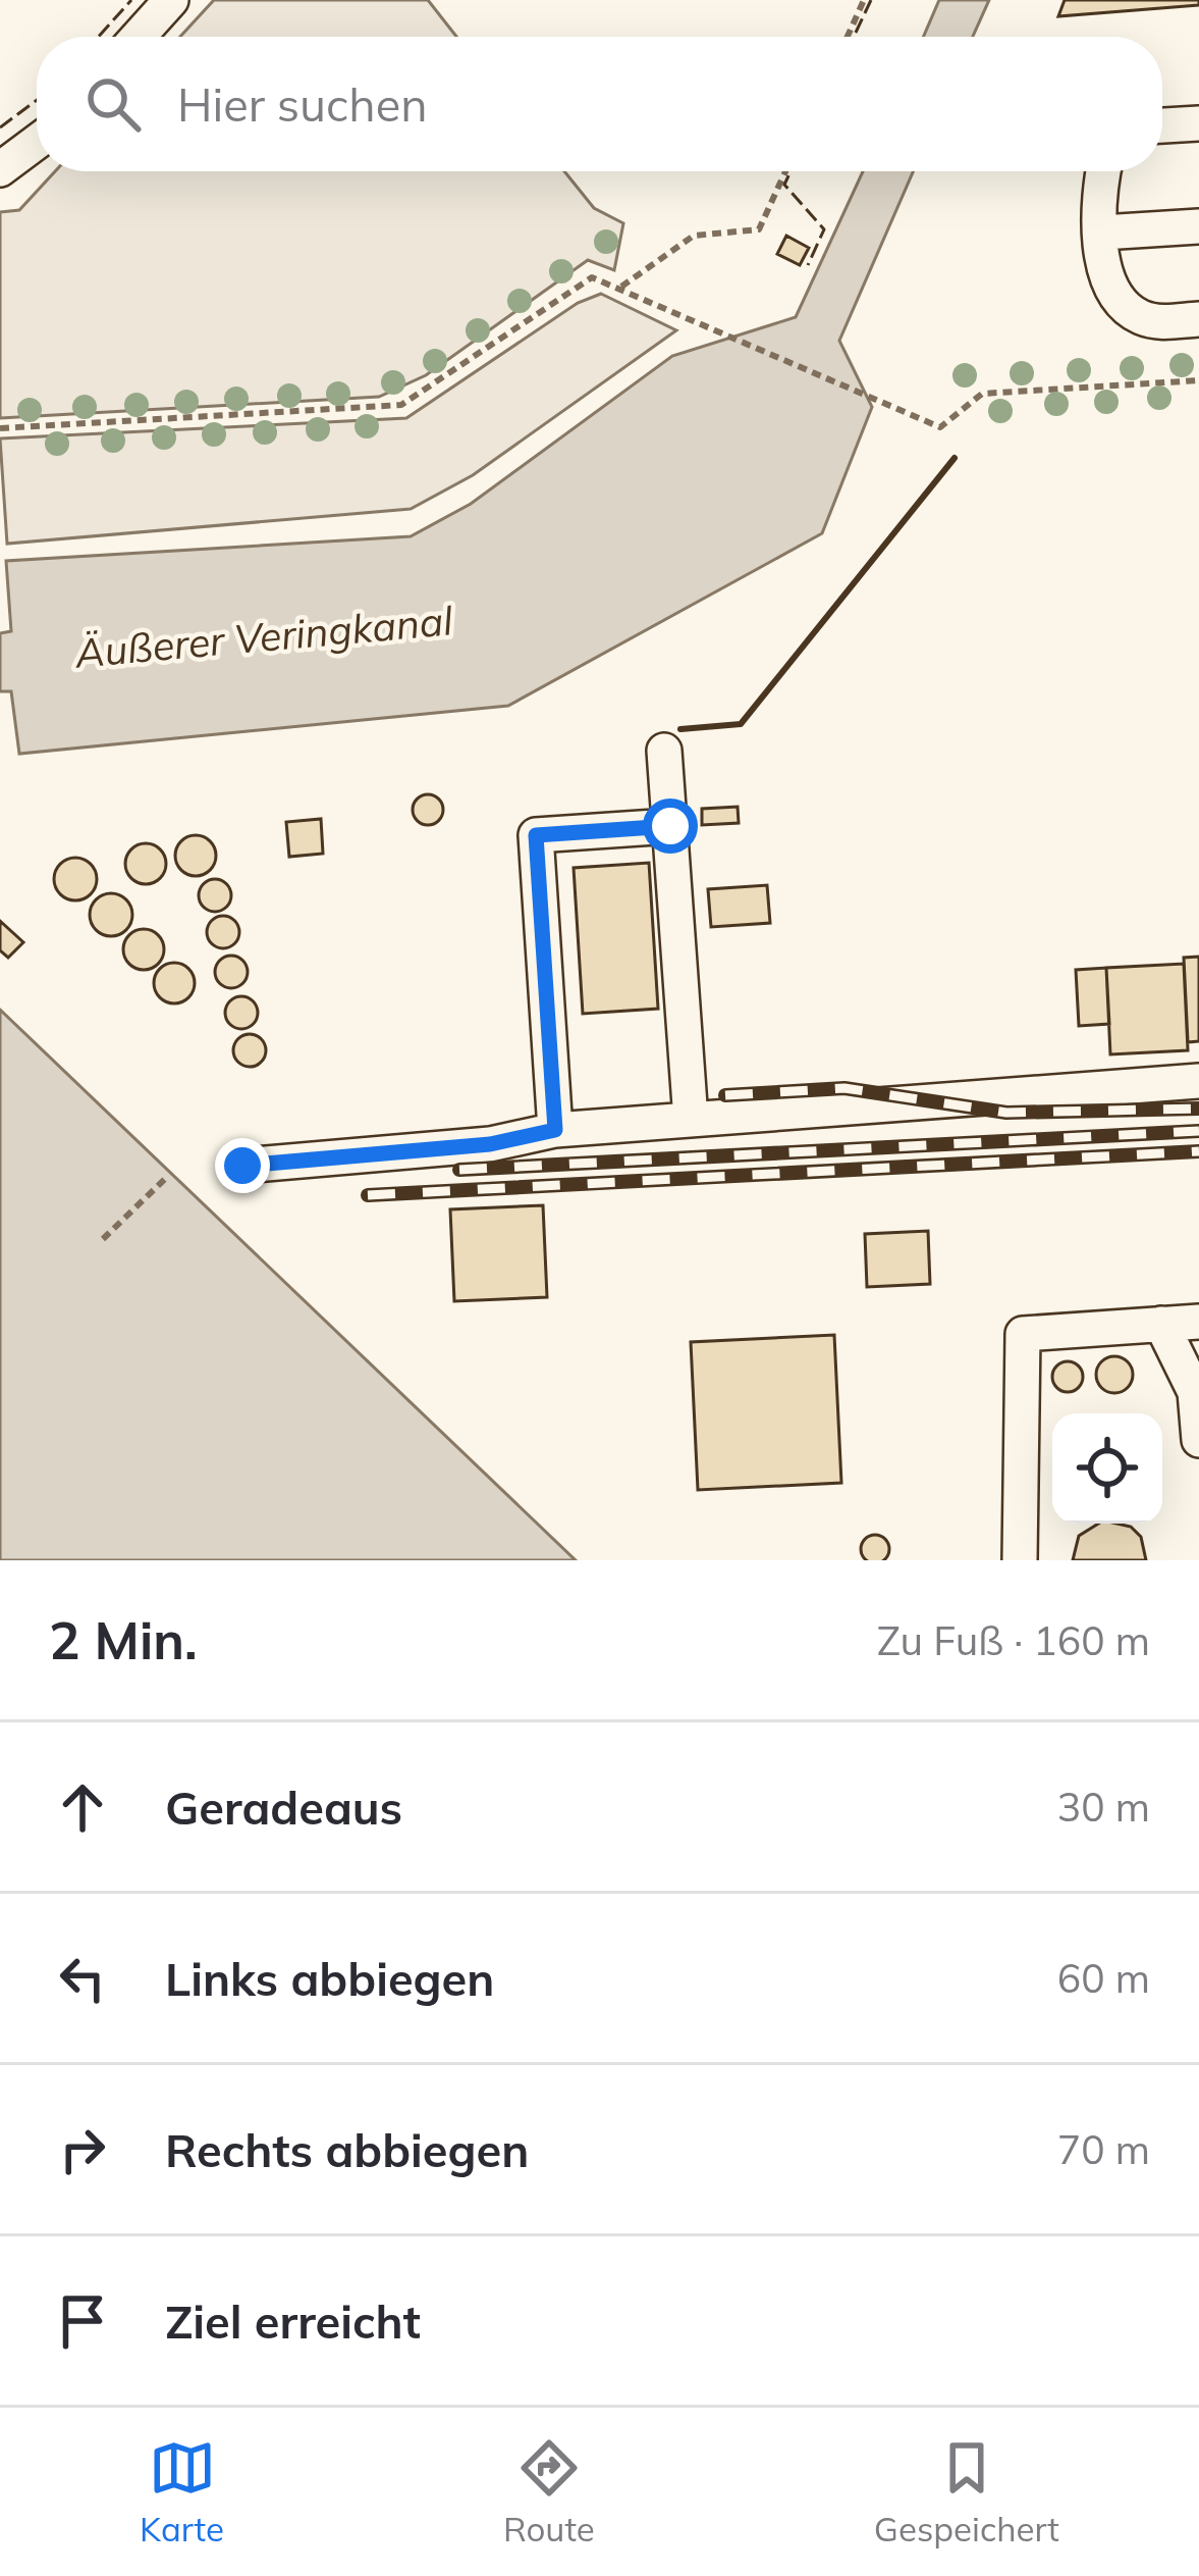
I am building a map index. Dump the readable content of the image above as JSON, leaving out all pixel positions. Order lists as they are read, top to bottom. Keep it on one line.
{"water":["Äußerer Veringkanal"],"page":{"search":"Hier suchen","heading":["2 Min.","Zu Fuß · 160 m"],"list":[["Geradeaus","30 m"],["Links abbiegen","60 m"],["Rechts abbiegen","70 m"],"Ziel erreicht"],"nav":["Karte","Route","Gespeichert"]}}
